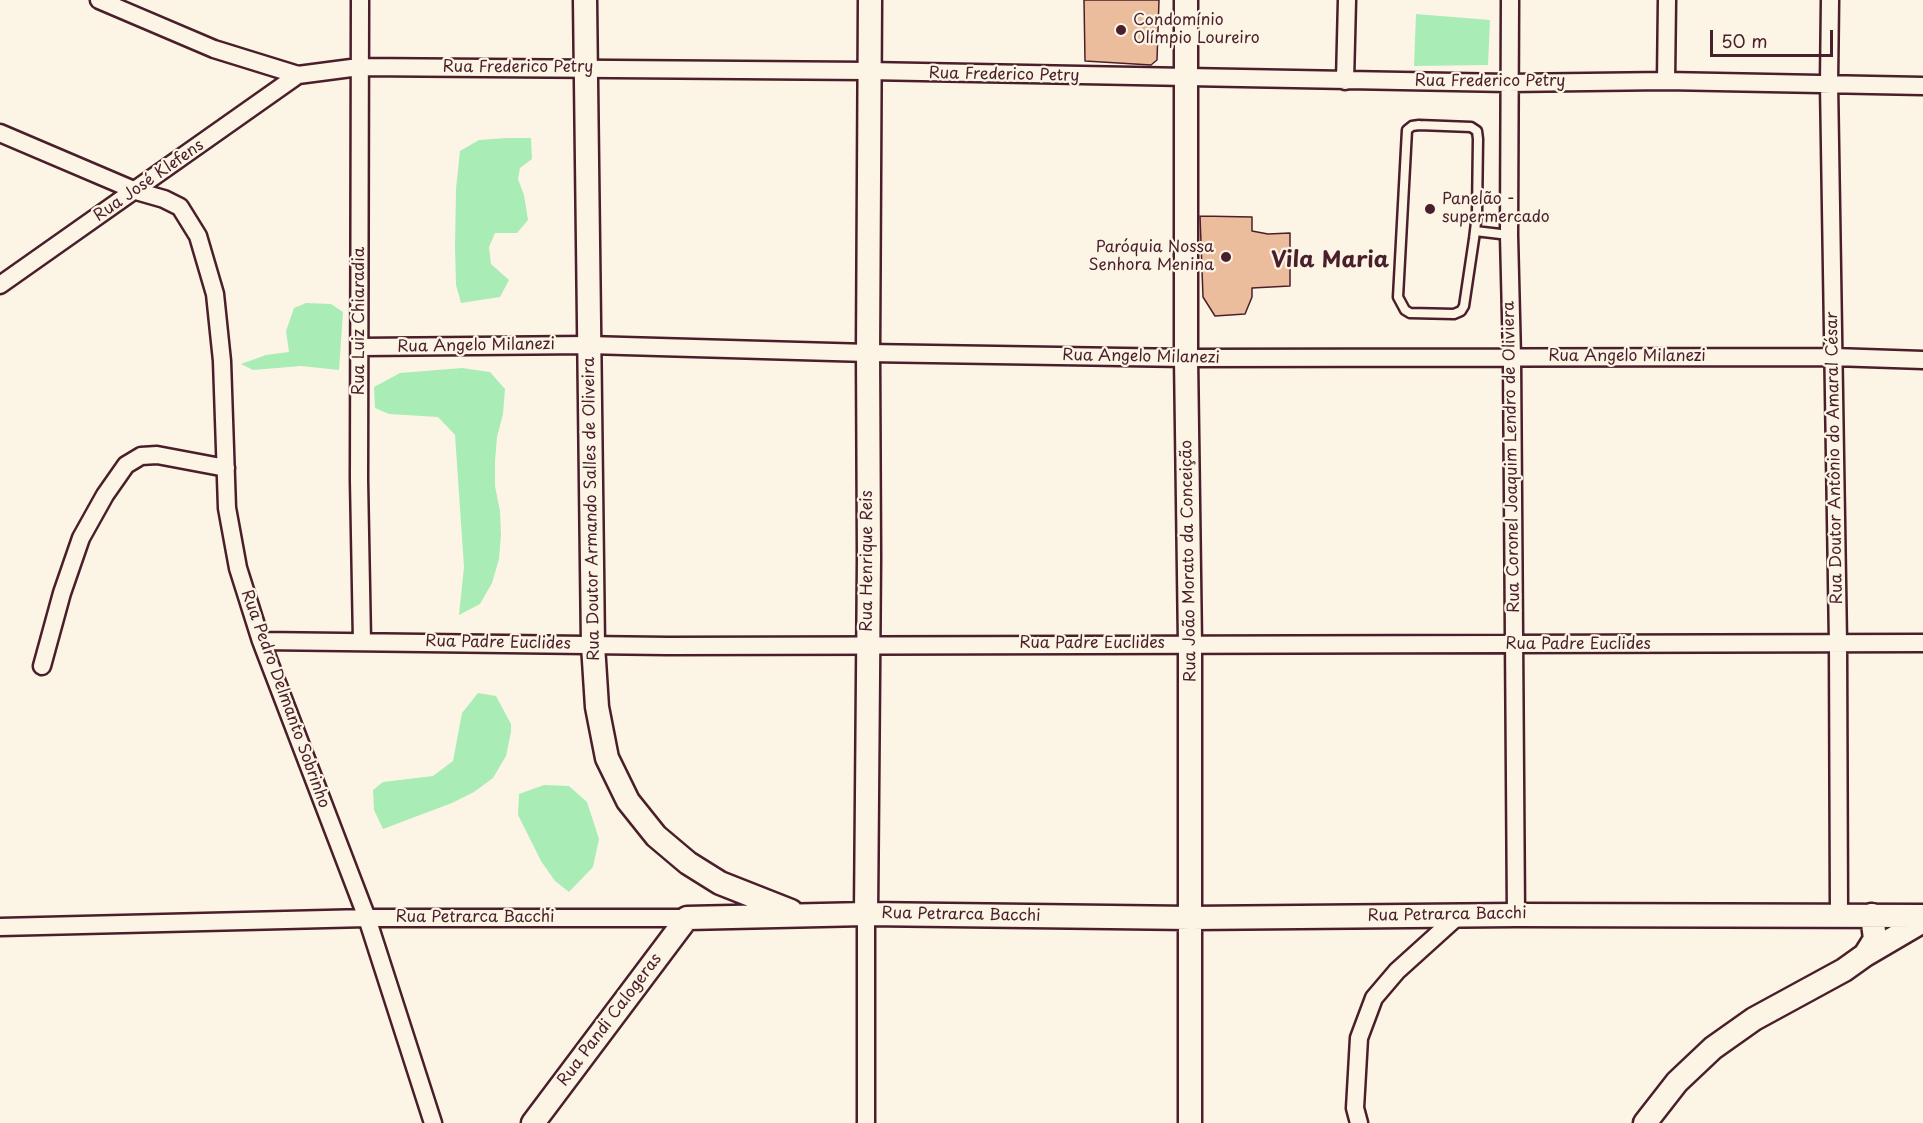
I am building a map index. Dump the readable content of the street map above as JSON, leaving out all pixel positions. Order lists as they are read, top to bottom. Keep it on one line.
{"streets":{"street":["Rua Frederico Petry","Rua José Klefens","Rua Luiz Chiaradia","Rua Angelo Milanezi","Rua Coronel Joaquim Lendro de Oliviera","Rua Doutor Antônio do Amaral César","Rua Doutor Armando Salles de Oliveira","Rua Henrique Reis","Rua João Morato da Conceição","Rua Padre Euclides","Rua Pedro Delmanto Sobrinho","Rua Petrarca Bacchi","Rua Pandi Calogeras"]},"crossings":[["Rua Frederico Petry","Rua José Klefens"],["Rua Frederico Petry","Rua Luiz Chiaradia"],["Rua Frederico Petry","Rua Coronel Joaquim Lendro de Oliviera"],["Rua Frederico Petry","Rua Doutor Antônio do Amaral César"],["Rua Frederico Petry","Rua Doutor Armando Salles de Oliveira"],["Rua Frederico Petry","Rua Henrique Reis"],["Rua Frederico Petry","Rua João Morato da Conceição"],["Rua José Klefens","Rua Pedro Delmanto Sobrinho"],["Rua Luiz Chiaradia","Rua Angelo Milanezi"],["Rua Luiz Chiaradia","Rua Padre Euclides"],["Rua Angelo Milanezi","Rua Coronel Joaquim Lendro de Oliviera"],["Rua Angelo Milanezi","Rua Doutor Antônio do Amaral César"],["Rua Angelo Milanezi","Rua Doutor Armando Salles de Oliveira"],["Rua Angelo Milanezi","Rua Henrique Reis"],["Rua Angelo Milanezi","Rua João Morato da Conceição"],["Rua Coronel Joaquim Lendro de Oliviera","Rua Padre Euclides"],["Rua Coronel Joaquim Lendro de Oliviera","Rua Petrarca Bacchi"],["Rua Doutor Antônio do Amaral César","Rua Padre Euclides"],["Rua Doutor Antônio do Amaral César","Rua Petrarca Bacchi"],["Rua Doutor Armando Salles de Oliveira","Rua Padre Euclides"],["Rua Doutor Armando Salles de Oliveira","Rua Petrarca Bacchi"],["Rua Henrique Reis","Rua Padre Euclides"],["Rua Henrique Reis","Rua Petrarca Bacchi"],["Rua João Morato da Conceição","Rua Padre Euclides"],["Rua João Morato da Conceição","Rua Petrarca Bacchi"],["Rua Padre Euclides","Rua Pedro Delmanto Sobrinho"],["Rua Pedro Delmanto Sobrinho","Rua Petrarca Bacchi"],["Rua Petrarca Bacchi","Rua Pandi Calogeras"]],"districts":["Vila Maria"],"places":["Condomínio Olímpio Loureiro","Panelão - supermercado","Paróquia Nossa Senhora Menina"],"scale_bar":"50 m"}
